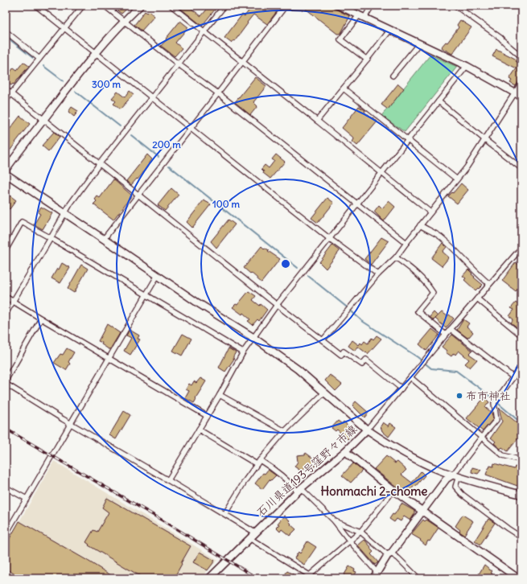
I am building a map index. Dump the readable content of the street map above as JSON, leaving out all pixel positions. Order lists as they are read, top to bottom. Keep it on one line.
{"streets":{"street":["石川県道193号窪野々市線"]},"districts":["Honmachi 2-chome"],"places":["布市神社"],"rings":["300 m","200 m","100 m"]}
